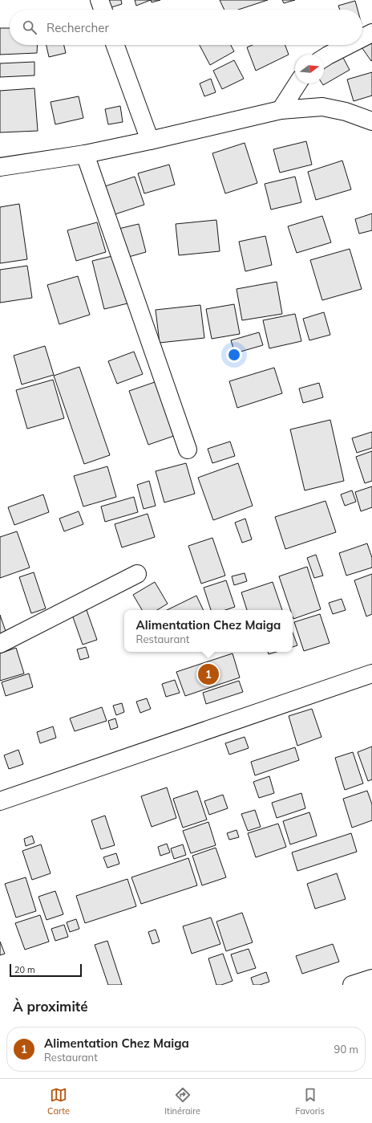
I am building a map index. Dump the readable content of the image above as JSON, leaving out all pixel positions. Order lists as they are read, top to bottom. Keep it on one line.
{"scale_bar":"20 m","north":"right","page":{"search":"Rechercher","popup":["Alimentation Chez Maiga","Restaurant"],"pins":"1","scale":"20 m","heading":"À proximité","list":[{"mark":"1","name":"Alimentation Chez Maiga","note":"Restaurant","value":"90 m"}],"nav":["Carte","Itinéraire","Favoris"]}}
